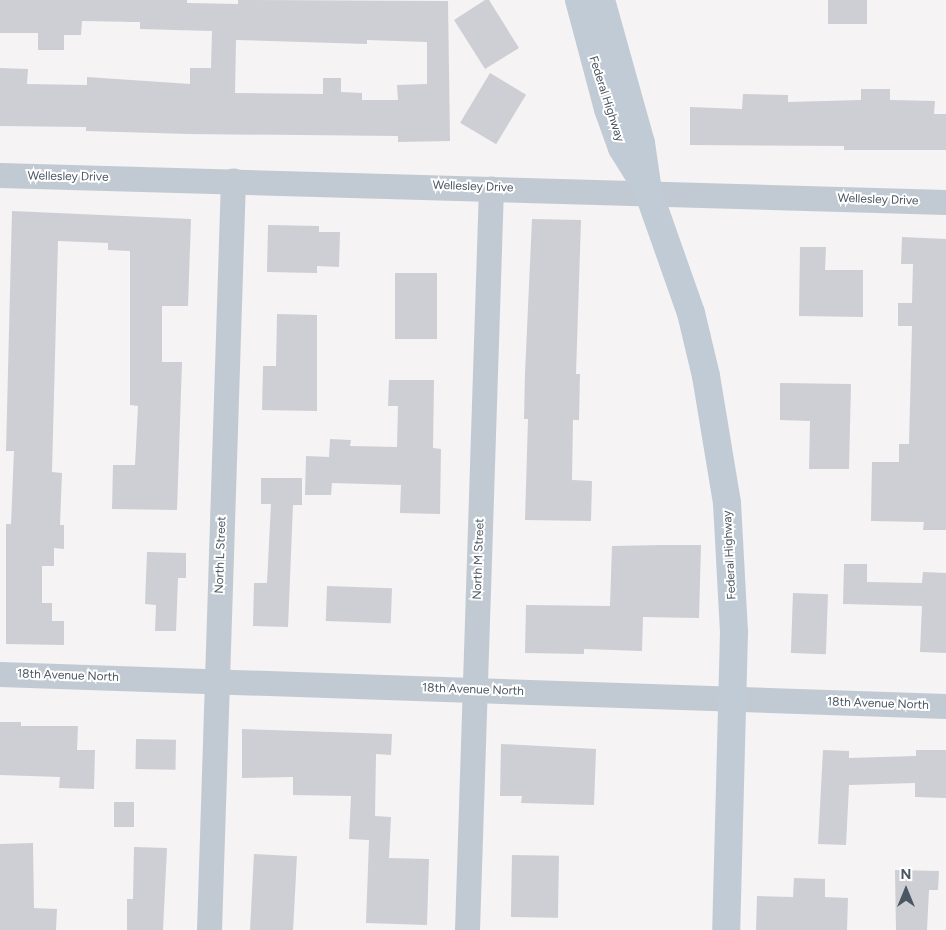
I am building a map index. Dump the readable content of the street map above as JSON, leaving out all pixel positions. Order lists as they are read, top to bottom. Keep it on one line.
{"streets":{"main road":["Federal Highway"],"street":["Wellesley Drive","North L Street","North M Street","18th Avenue North"]},"crossings":[["Federal Highway","Wellesley Drive"],["Federal Highway","18th Avenue North"],["Wellesley Drive","North L Street"],["Wellesley Drive","North M Street"],["North L Street","18th Avenue North"],["North M Street","18th Avenue North"]],"north":"top"}
